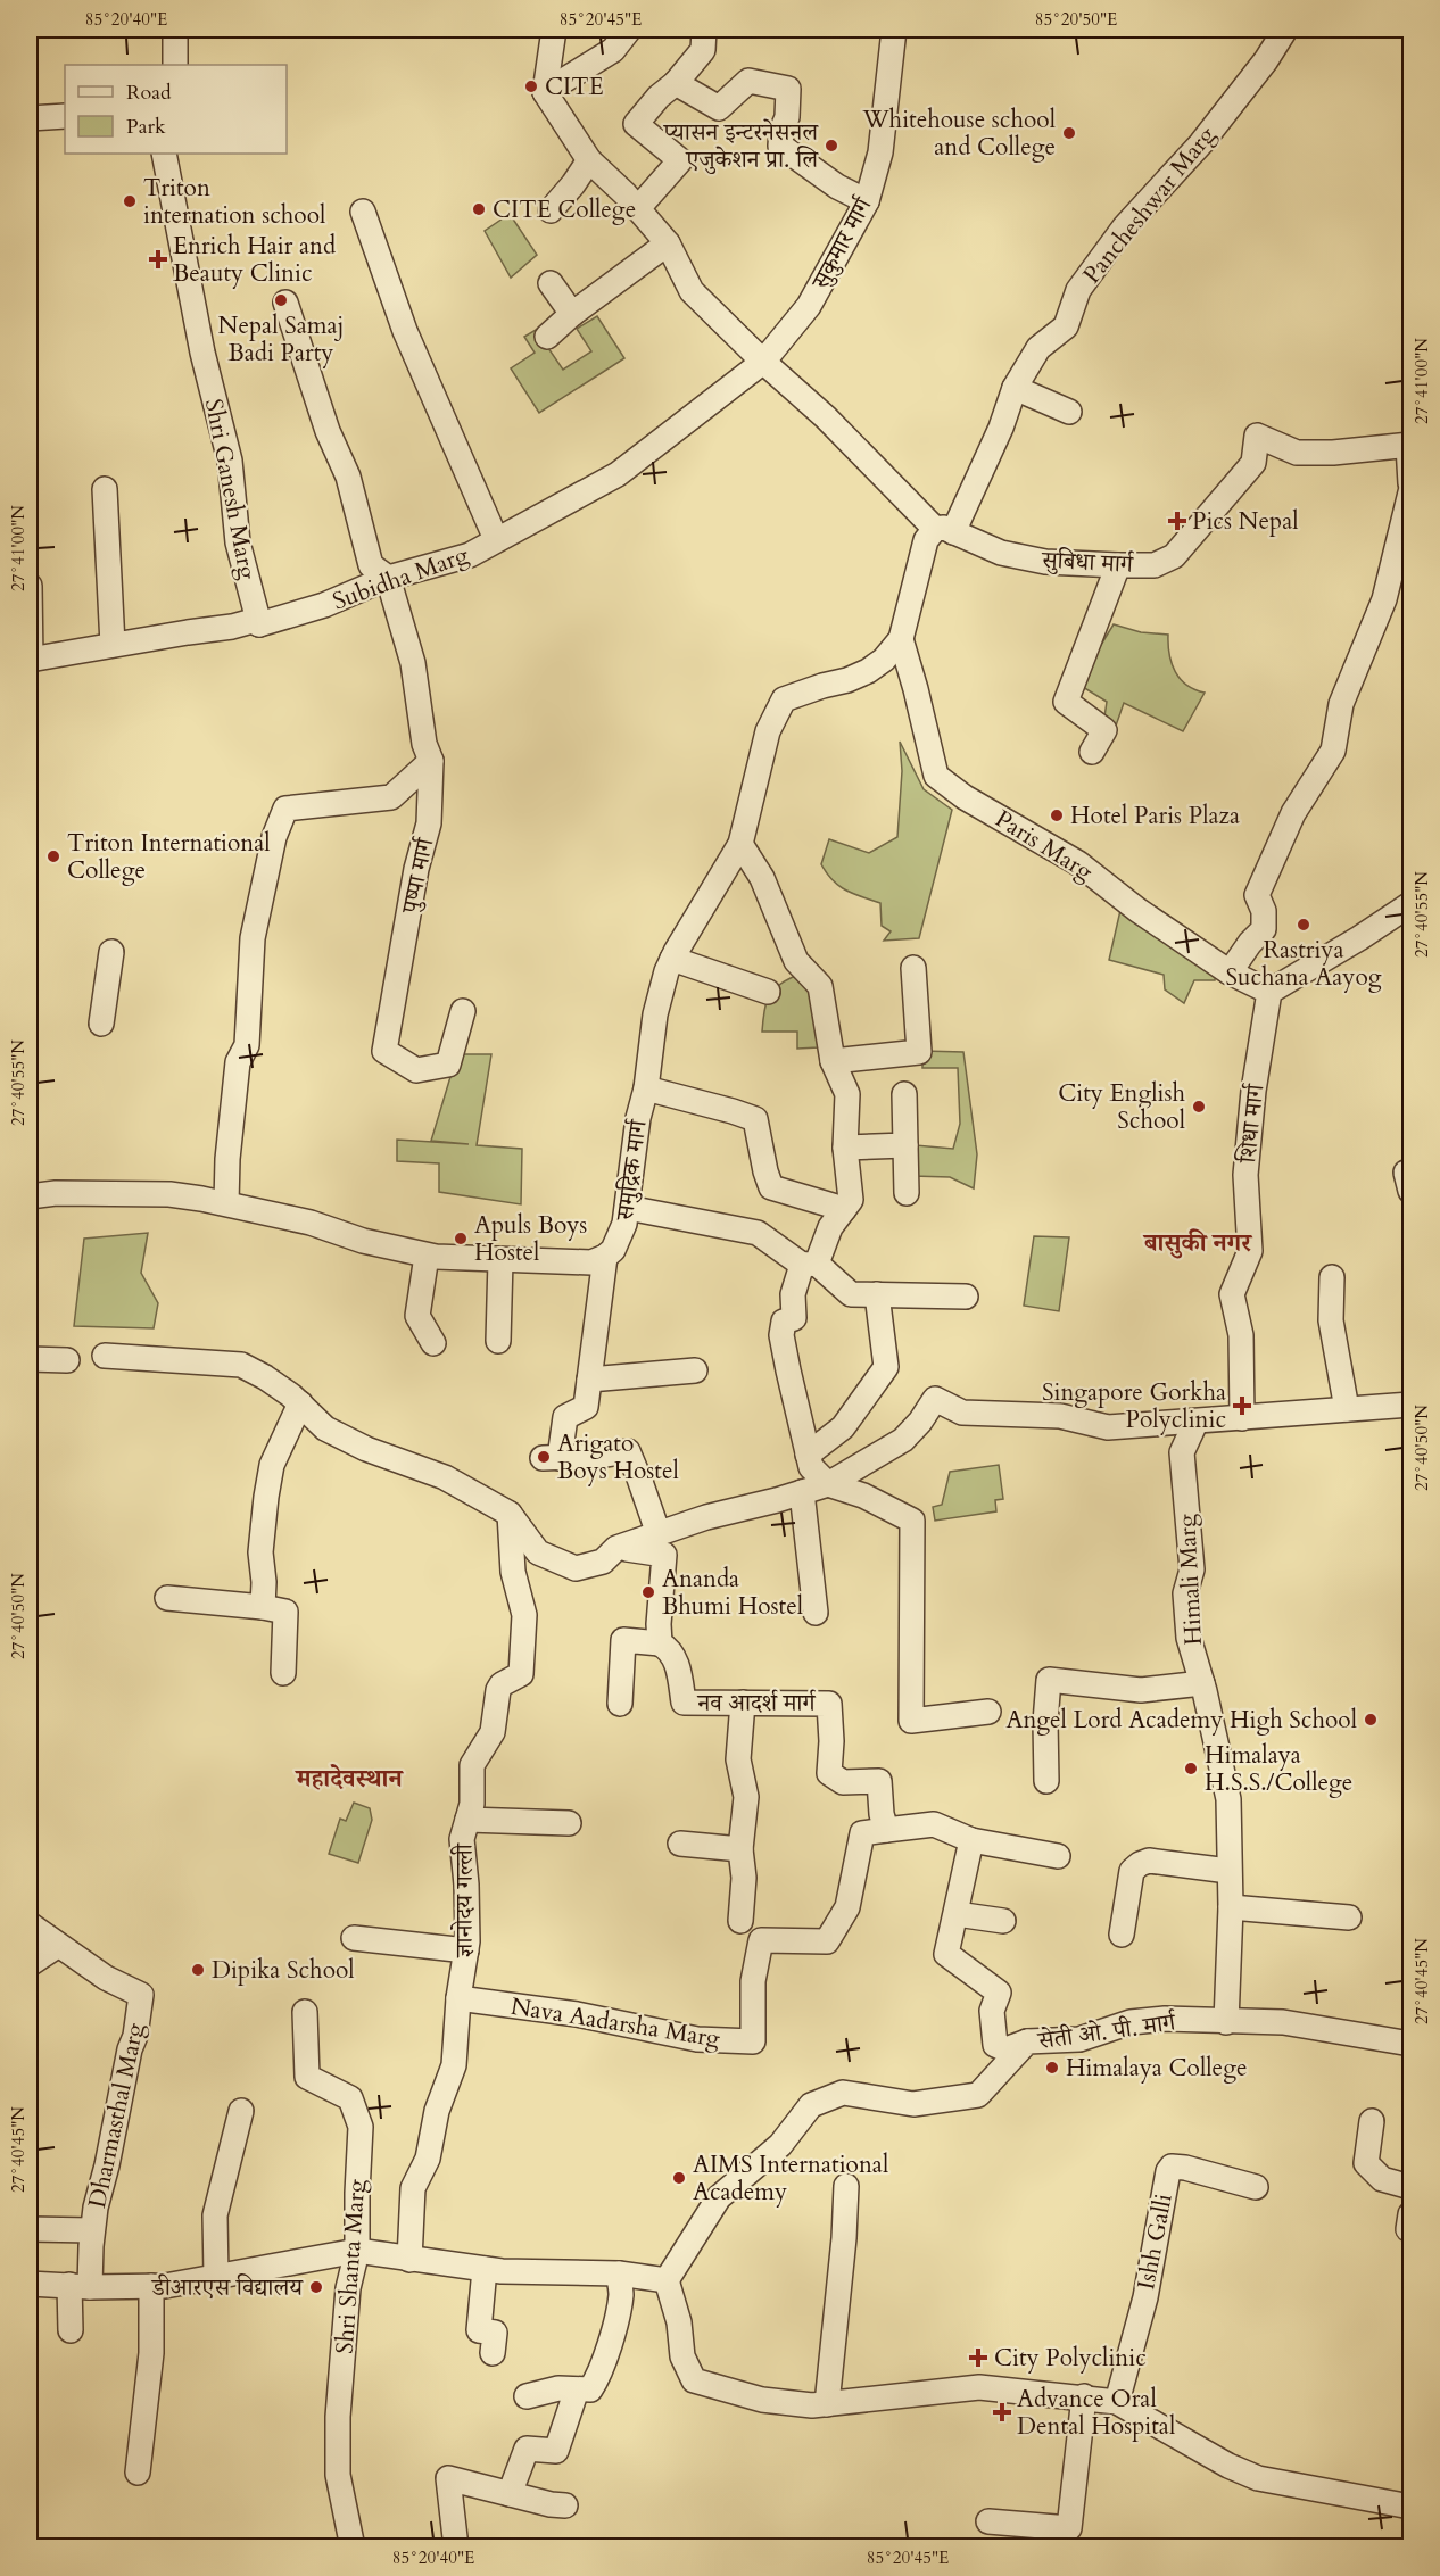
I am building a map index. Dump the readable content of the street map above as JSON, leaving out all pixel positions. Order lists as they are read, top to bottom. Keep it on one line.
{"streets":{"street":["Pancheshwar Marg","सुकुमार मार्ग","Shri Ganesh Marg","सुबिधा मार्ग","Subidha Marg","Paris Marg","पुष्पा मार्ग","शिधा मार्ग","समुद्रिक मार्ग","Himali Marg","नव आदर्श मार्ग","ज्ञानोदय गल्ली","Nava Aadarsha Marg","सेती ओ. पी. मार्ग","Dharmasthal Marg","Ishh Galli","Shri Shanta Marg"]},"crossings":[["Pancheshwar Marg","सुबिधा मार्ग"],["Pancheshwar Marg","Paris Marg"],["Pancheshwar Marg","समुद्रिक मार्ग"],["सुकुमार मार्ग","सुबिधा मार्ग"],["सुकुमार मार्ग","Subidha Marg"],["Shri Ganesh Marg","Subidha Marg"],["सुबिधा मार्ग","Subidha Marg"],["Subidha Marg","पुष्पा मार्ग"],["Paris Marg","शिधा मार्ग"],["Paris Marg","समुद्रिक मार्ग"],["Himali Marg","सेती ओ. पी. मार्ग"],["नव आदर्श मार्ग","Nava Aadarsha Marg"],["ज्ञानोदय गल्ली","Nava Aadarsha Marg"]],"districts":["बासुकी नगर","महादेवस्थान"],"places":{"other":["CITE","Whitehouse school and College","प्यासन इन्टरनेसनल एजुकेशन प्रा. लि","Triton internation school","CITE College","Nepal Samaj Badi Party","Hotel Paris Plaza","Triton International College","Rastriya Suchana Aayog","City English School","Apuls Boys Hostel","Arigato Boys Hostel","Ananda Bhumi Hostel","Angel Lord Academy High School","Himalaya H.S.S./College","Dipika School","Himalaya College","AIMS International Academy","डीआरएस विद्यालय"],"health":["Enrich Hair and Beauty Clinic","Pics Nepal","Singapore Gorkha Polyclinic","City Polyclinic","Advance Oral Dental Hospital"]},"legend":["Road","Park"],"coordinates":["85°20'40\"E","85°20'45\"E","85°20'50\"E","27°41'00\"N","27°40'55\"N","27°40'50\"N","27°40'45\"N"]}
